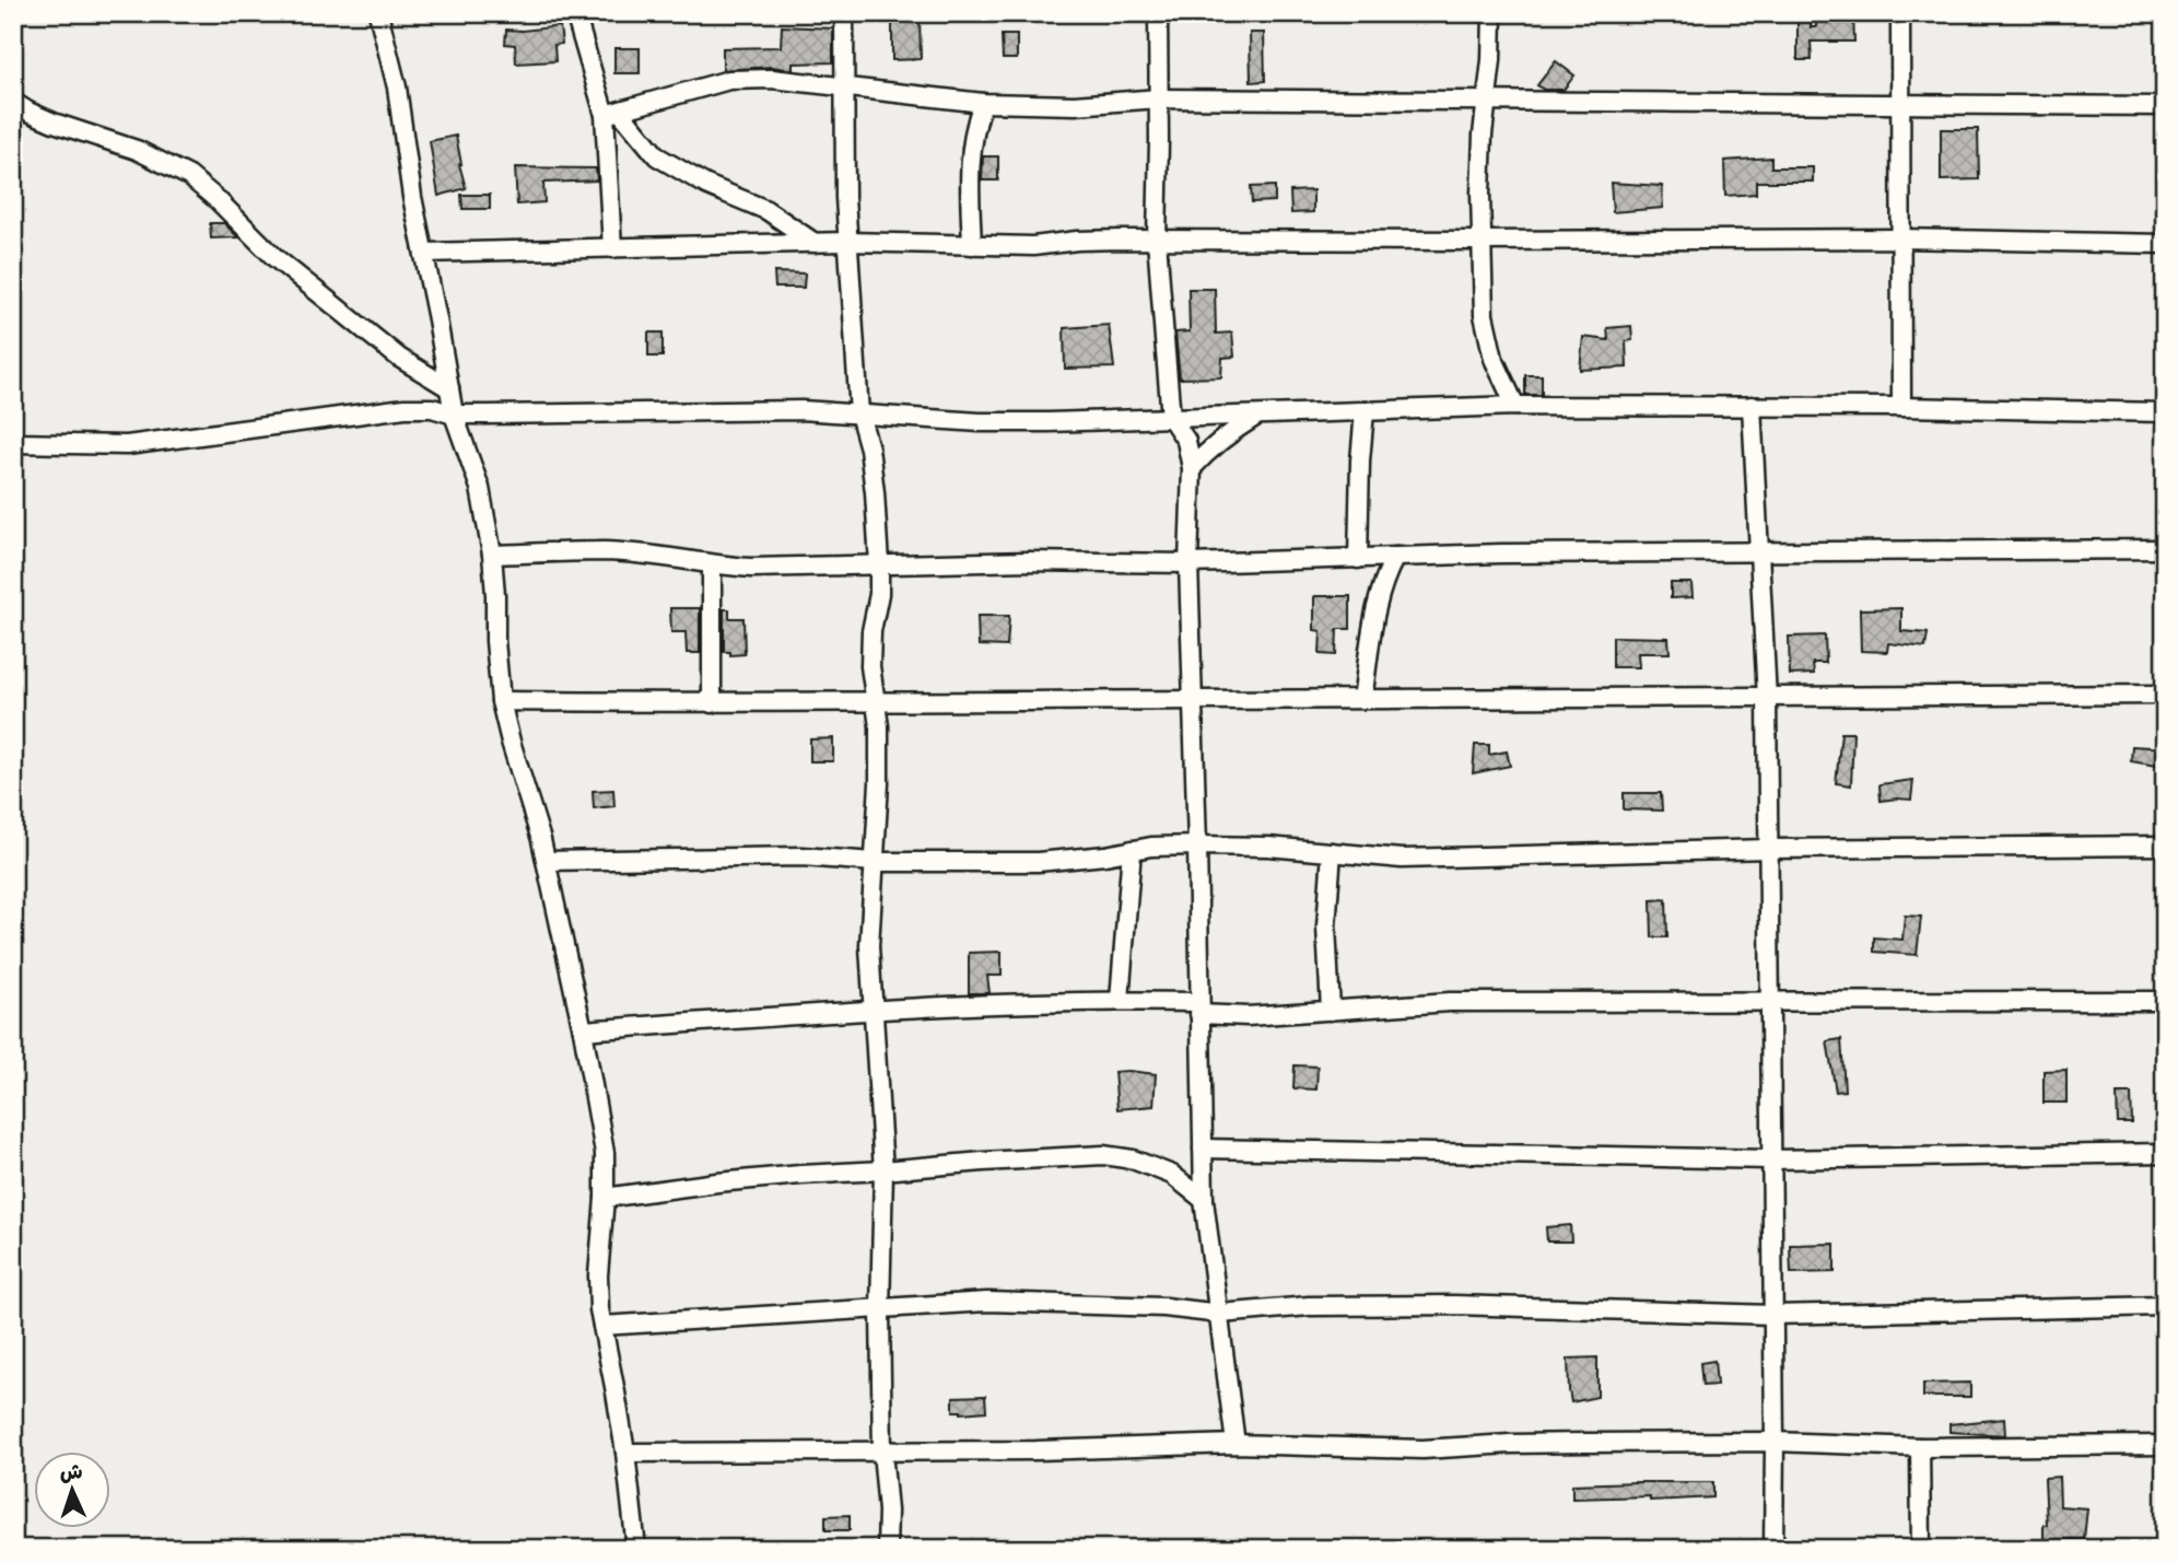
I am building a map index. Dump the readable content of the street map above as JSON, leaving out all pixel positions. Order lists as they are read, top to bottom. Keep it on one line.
{"north":"top"}
